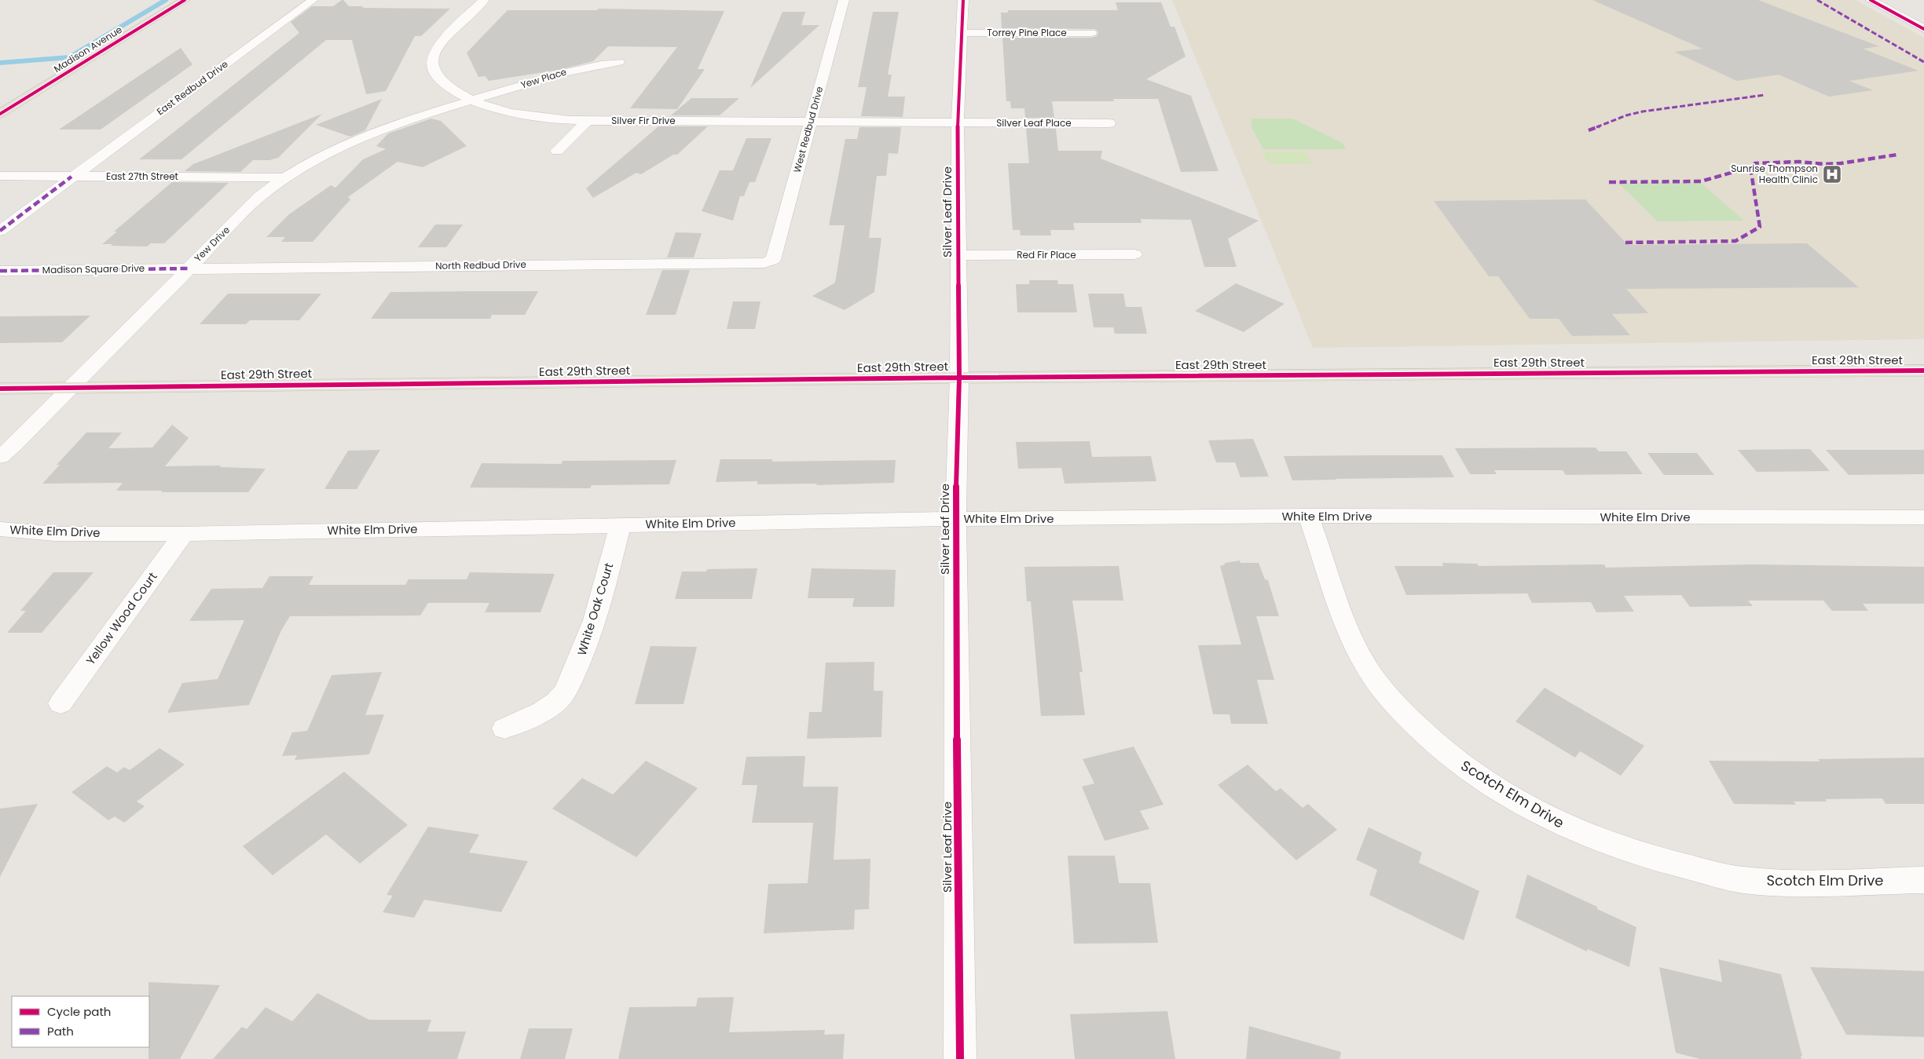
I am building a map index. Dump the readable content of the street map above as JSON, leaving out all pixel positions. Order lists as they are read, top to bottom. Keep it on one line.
{"streets":{"main road":["Madison Avenue","East 29th Street"],"street":["Torrey Pine Place","Yew Place","East Redbud Drive","Silver Fir Drive","Silver Leaf Place","West Redbud Drive","East 27th Street","Silver Leaf Drive","Yew Drive","Red Fir Place","North Redbud Drive","Madison Square Drive","White Elm Drive","White Oak Court","Yellow Wood Court","Scotch Elm Drive"]},"crossings":[["Torrey Pine Place","Silver Leaf Drive"],["Yew Place","Silver Fir Drive"],["Yew Place","Yew Drive"],["East Redbud Drive","East 27th Street"],["Silver Fir Drive","Silver Leaf Place"],["Silver Fir Drive","West Redbud Drive"],["Silver Fir Drive","Silver Leaf Drive"],["Silver Fir Drive","Yew Drive"],["Silver Leaf Place","Silver Leaf Drive"],["West Redbud Drive","North Redbud Drive"],["East 27th Street","Yew Drive"],["Silver Leaf Drive","Red Fir Place"],["Silver Leaf Drive","East 29th Street"],["Silver Leaf Drive","White Elm Drive"],["Yew Drive","North Redbud Drive"],["Yew Drive","Madison Square Drive"],["Yew Drive","East 29th Street"],["North Redbud Drive","Madison Square Drive"],["White Elm Drive","White Oak Court"],["White Elm Drive","Yellow Wood Court"],["White Elm Drive","Scotch Elm Drive"]],"places":{"hospital":["Sunrise Thompson Health Clinic"]},"legend":["Cycle path","Path"]}
